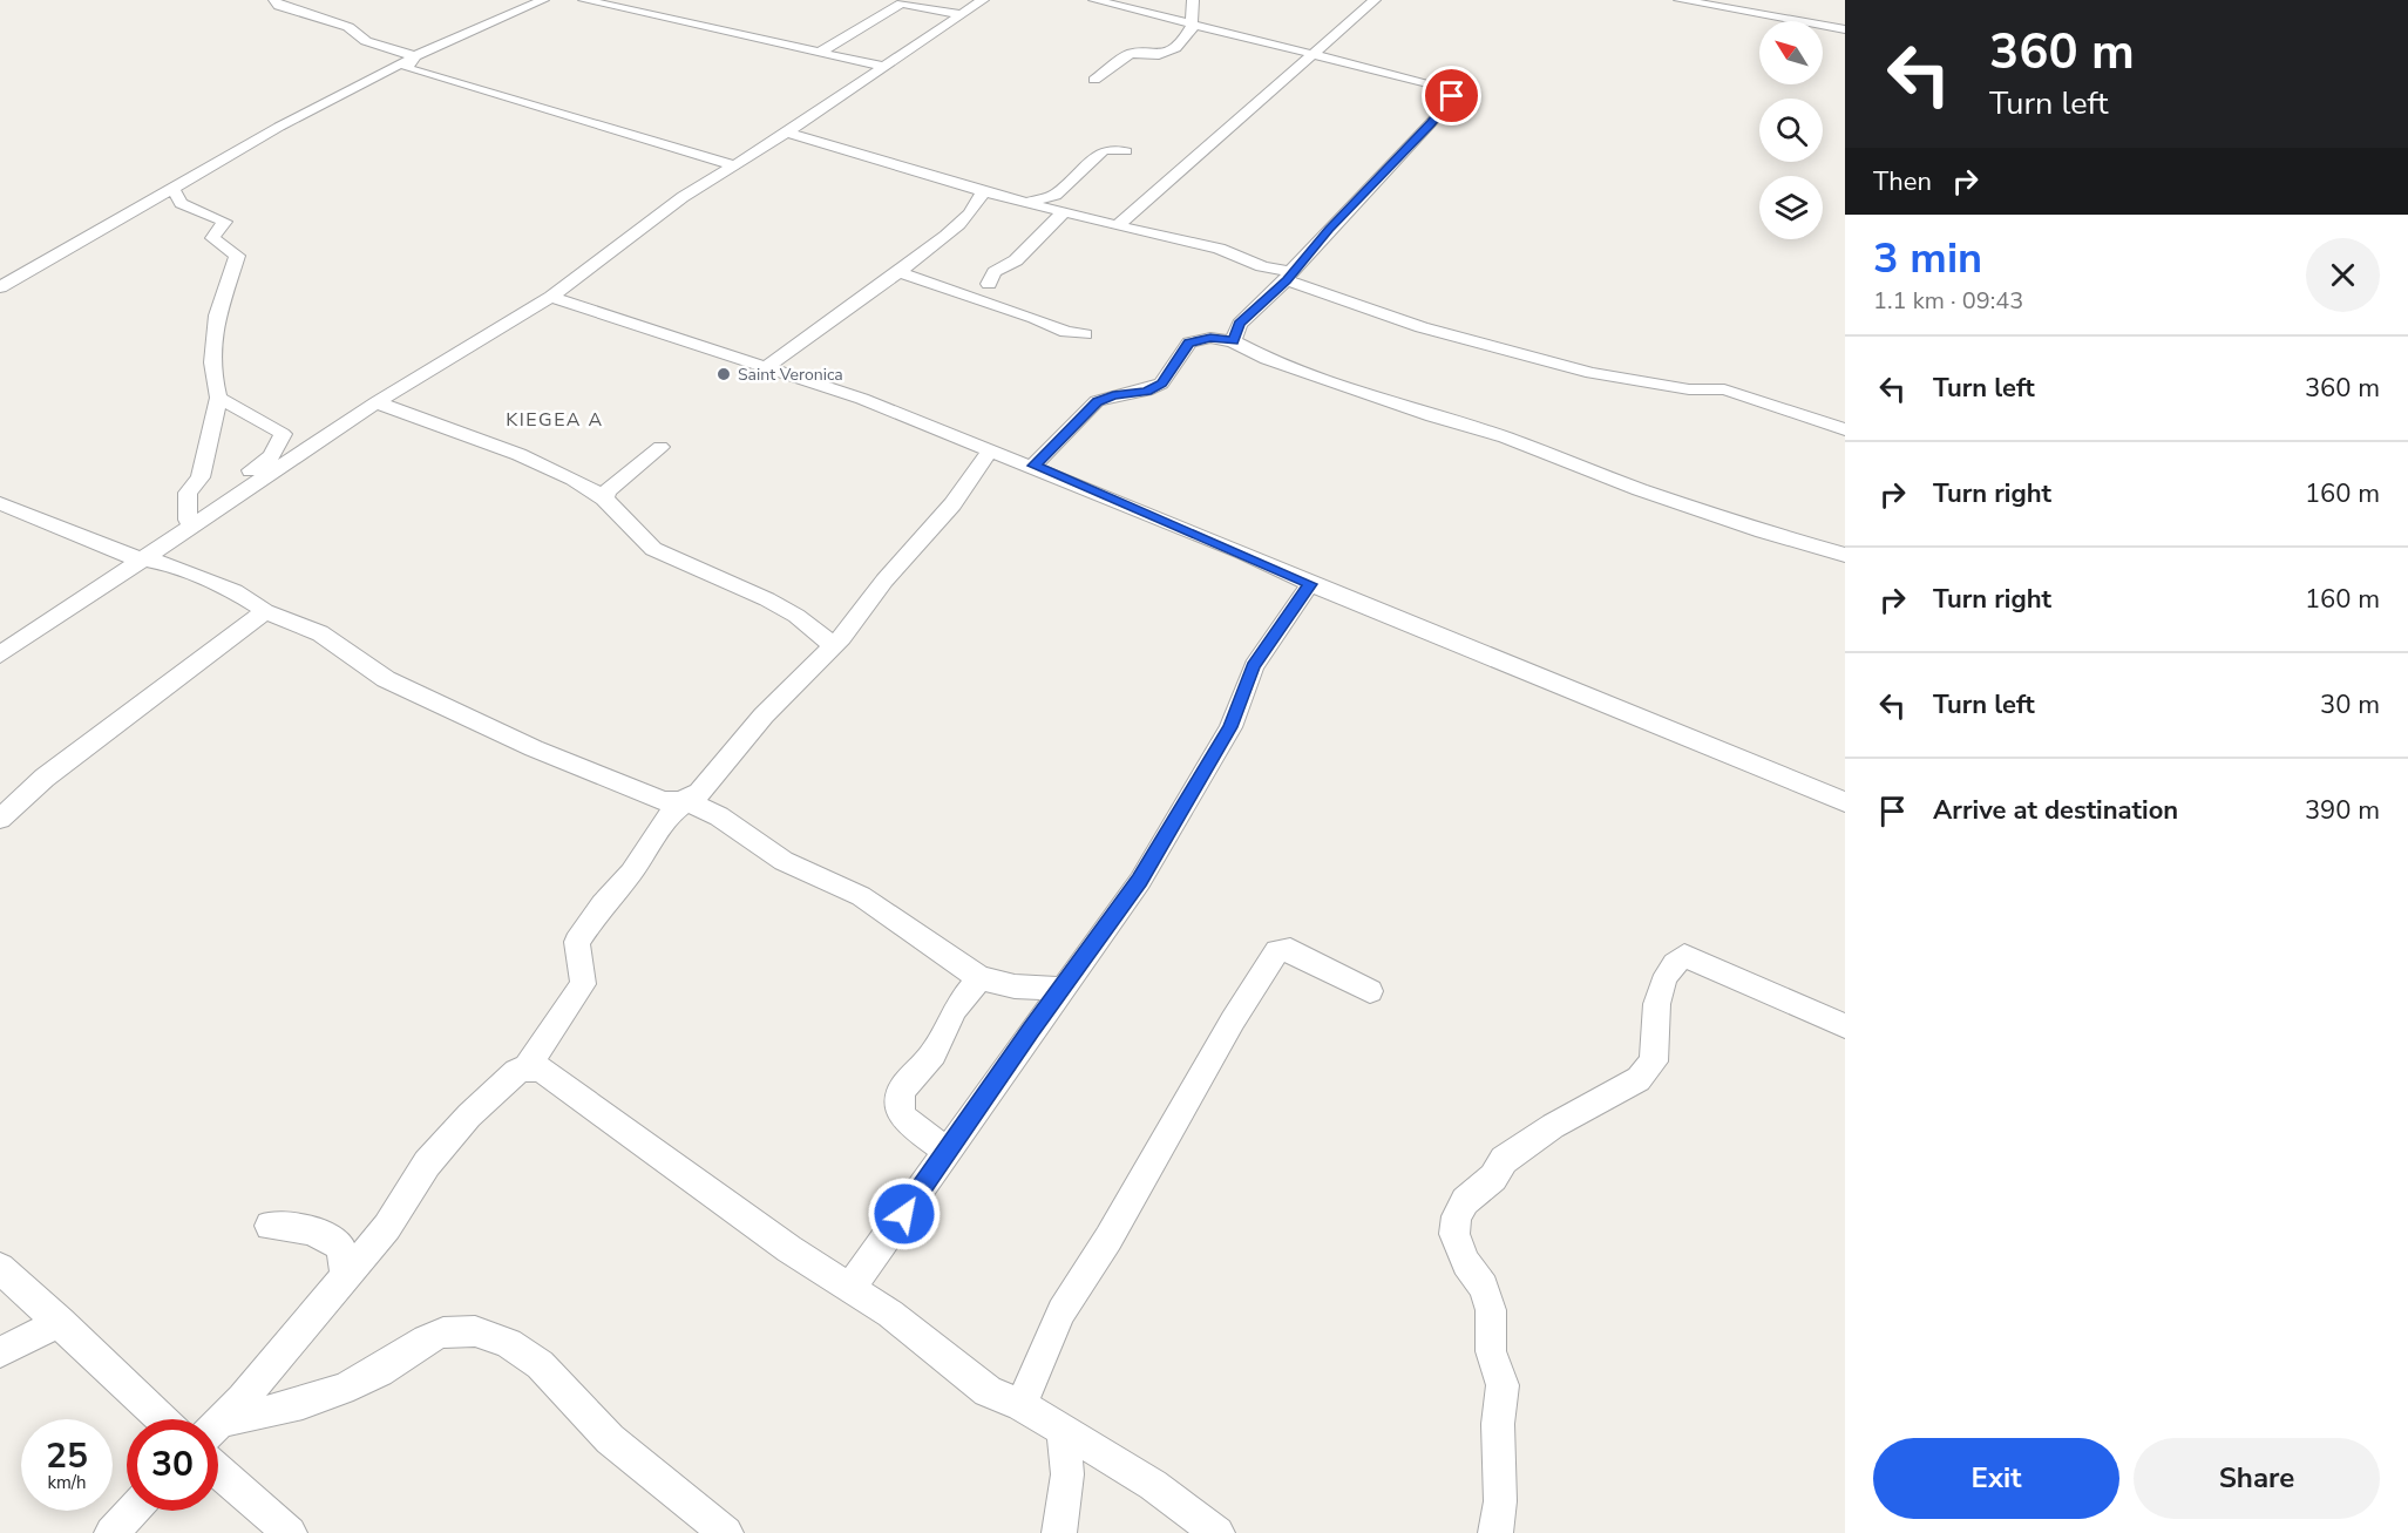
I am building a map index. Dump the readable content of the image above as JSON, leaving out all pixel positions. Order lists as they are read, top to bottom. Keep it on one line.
{"districts":["KIEGEA A"],"places":["Saint Veronica"],"north":"top left","page":{"turn":["360 m","Turn left"],"then":"Then","heading":["3 min","1.1 km · 09:43"],"list":[{"name":"Turn left","value":"360 m"},{"name":"Turn right","value":"160 m"},{"name":"Turn right","value":"160 m"},{"name":"Turn left","value":"30 m"},{"name":"Arrive at destination","value":"390 m"}],"speed":"25 km/h","limit":"30","buttons":["Exit","Share"]}}
